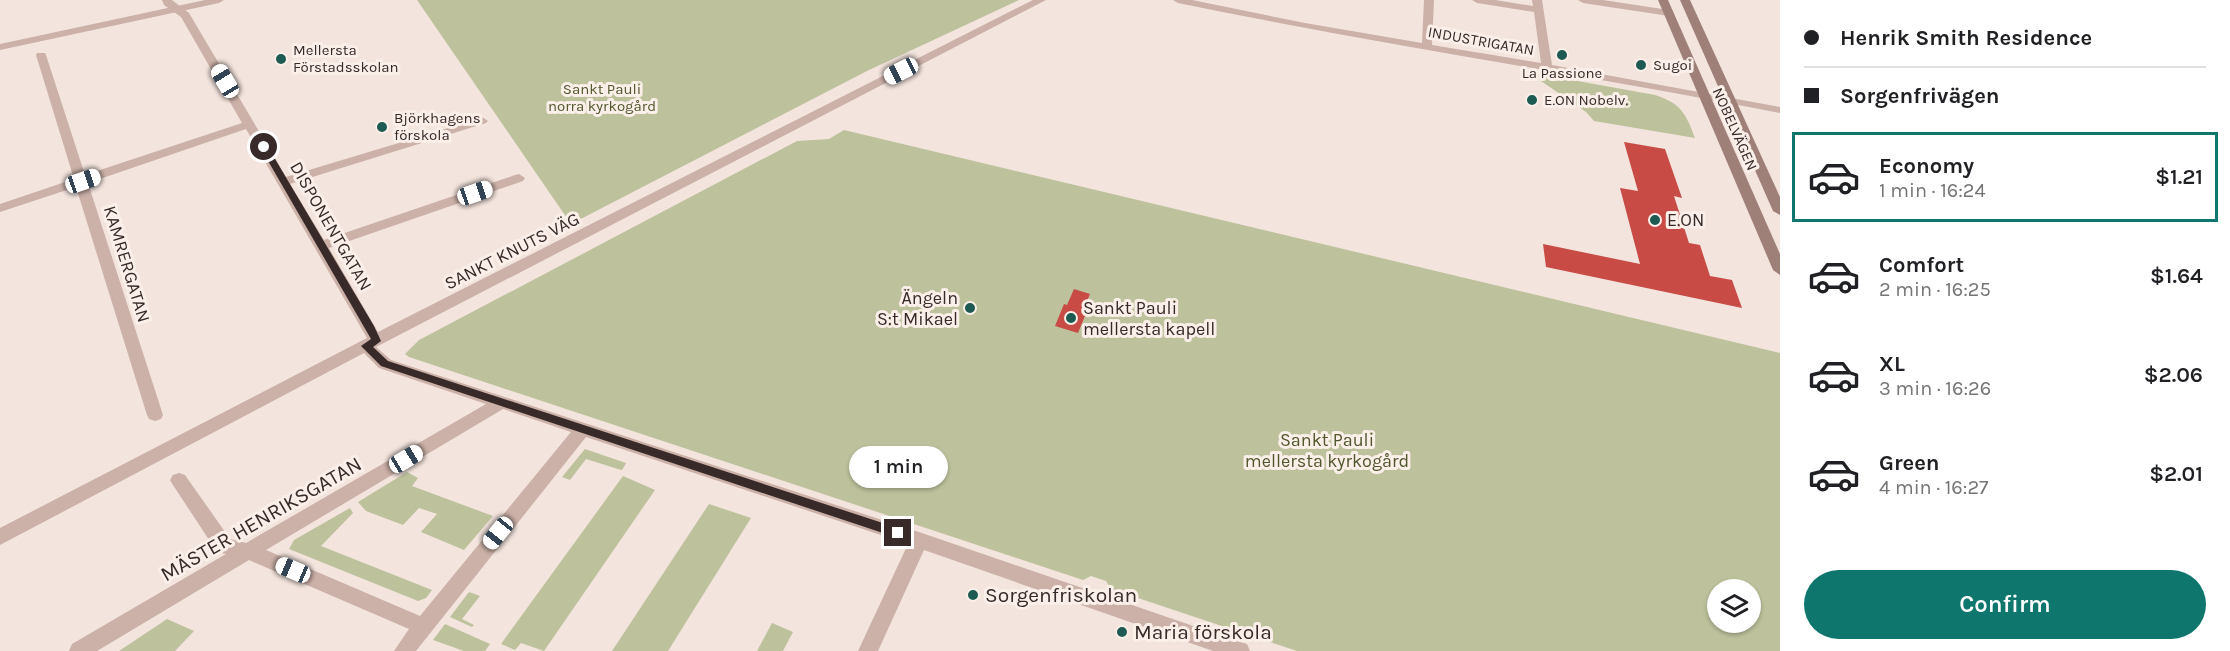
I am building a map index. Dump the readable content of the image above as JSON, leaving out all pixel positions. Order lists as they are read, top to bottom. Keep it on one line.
{"streets":{"main road":["NOBELVÄGEN"],"street":["INDUSTRIGATAN","DISPONENTGATAN","SANKT KNUTS VÄG","KAMRERGATAN","MÄSTER HENRIKSGATAN"]},"crossings":[["INDUSTRIGATAN","NOBELVÄGEN"],["DISPONENTGATAN","SANKT KNUTS VÄG"],["DISPONENTGATAN","MÄSTER HENRIKSGATAN"]],"parks":["Sankt Pauli norra kyrkogård","Sankt Pauli mellersta kyrkogård"],"places":["La Passione","Mellersta Förstadsskolan","Sugoi","E.ON Nobelv.","Björkhagens förskola","E.ON","Ängeln S:t Mikael","Sankt Pauli mellersta kapell","Sorgenfriskolan","Maria förskola"],"page":{"banner":["Henrik Smith Residence","Sorgenfrivägen"],"list":[{"name":"Economy","note":"1 min · 16:24","value":"$1.21"},{"name":"Comfort","note":"2 min · 16:25","value":"$1.64"},{"name":"XL","note":"3 min · 16:26","value":"$2.06"},{"name":"Green","note":"4 min · 16:27","value":"$2.01"}],"bubble":"1 min","buttons":"Confirm"}}
